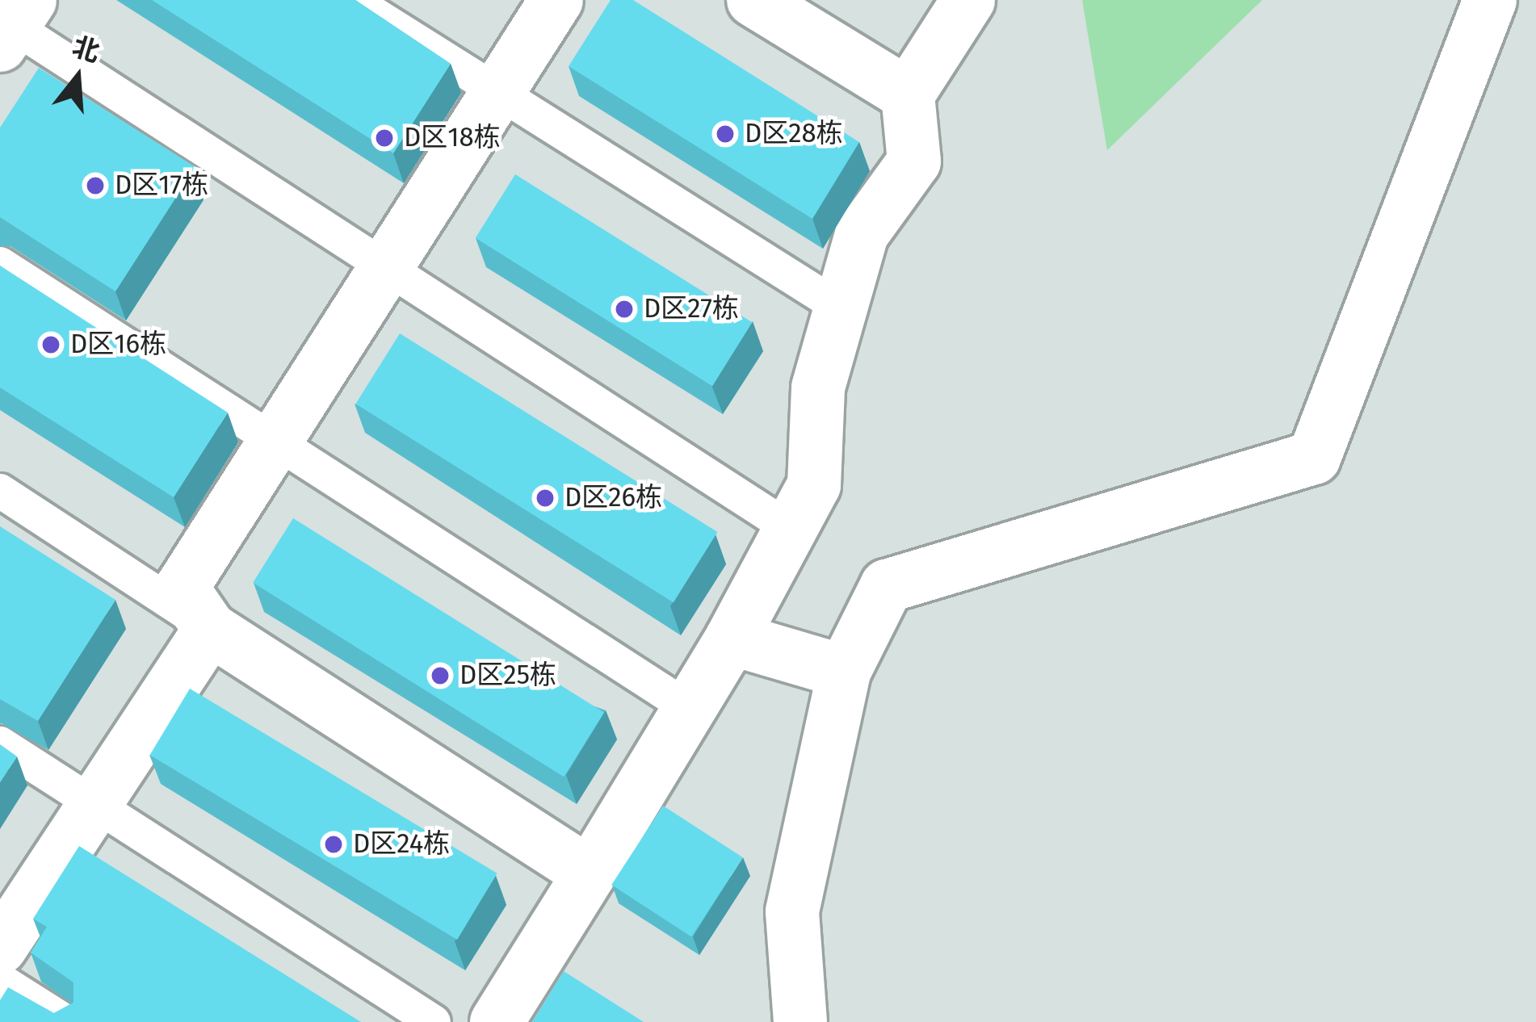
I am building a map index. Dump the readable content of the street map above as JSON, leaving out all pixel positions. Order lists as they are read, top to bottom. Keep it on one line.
{"places":["D区28栋","D区18栋","D区17栋","D区27栋","D区16栋","D区26栋","D区25栋","D区24栋"],"north":"top"}
